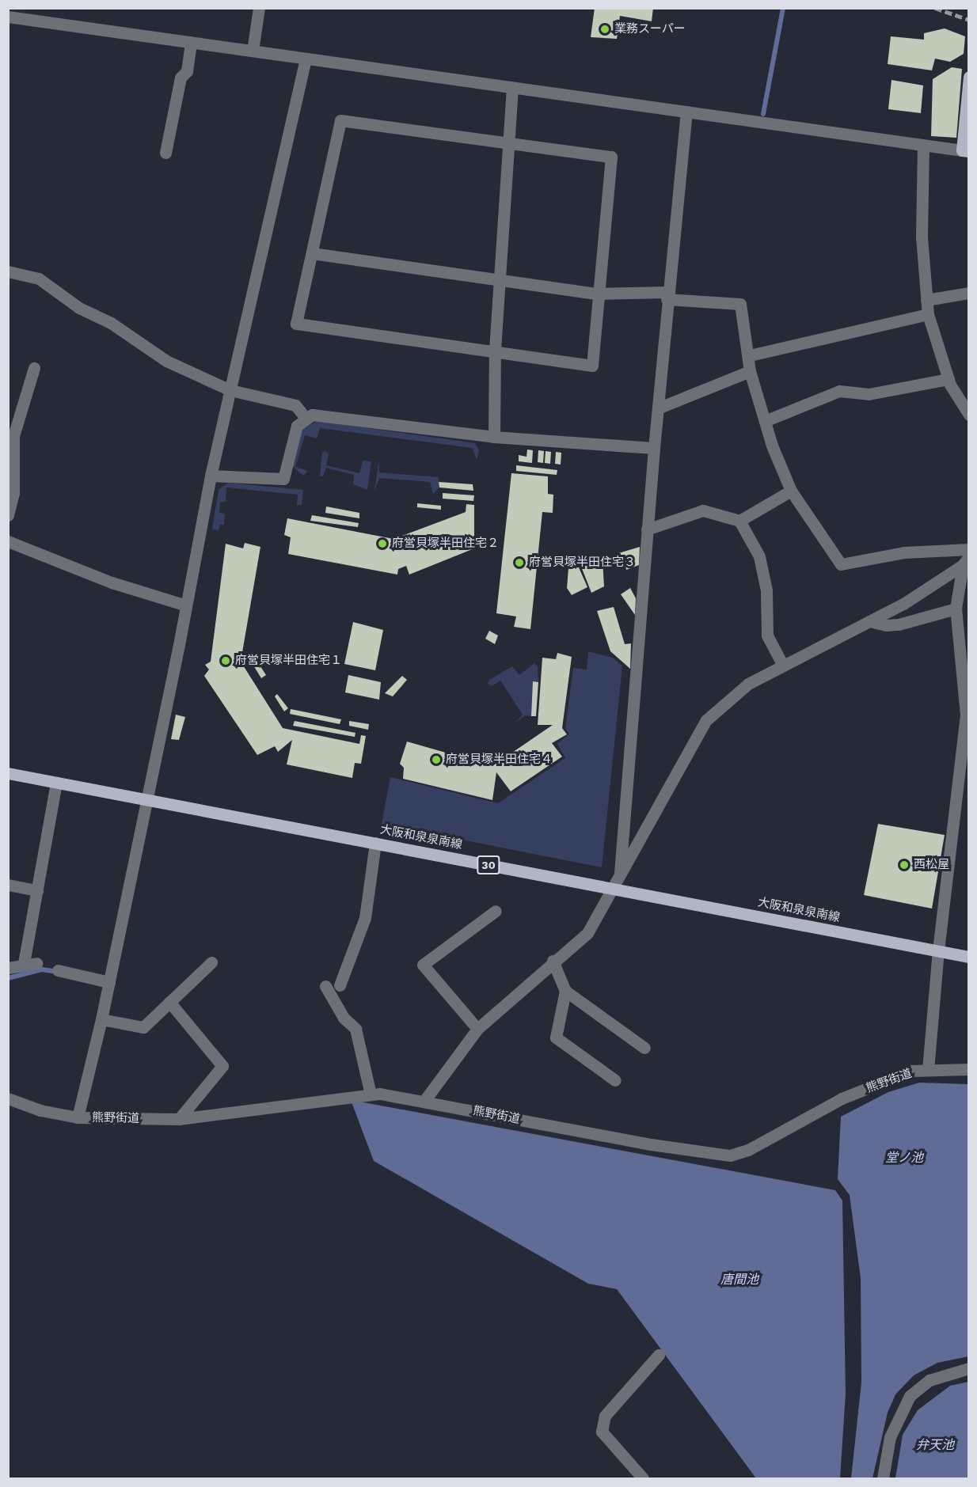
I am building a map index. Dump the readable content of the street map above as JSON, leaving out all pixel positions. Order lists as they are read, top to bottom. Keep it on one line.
{"streets":{"main road":["大阪和泉泉南線","30"],"street":["熊野街道"]},"water":["堂ノ池","唐間池","弁天池"],"places":["業務スーパー","府営貝塚半田住宅２","府営貝塚半田住宅３","府営貝塚半田住宅１","府営貝塚半田住宅４","西松屋"]}
